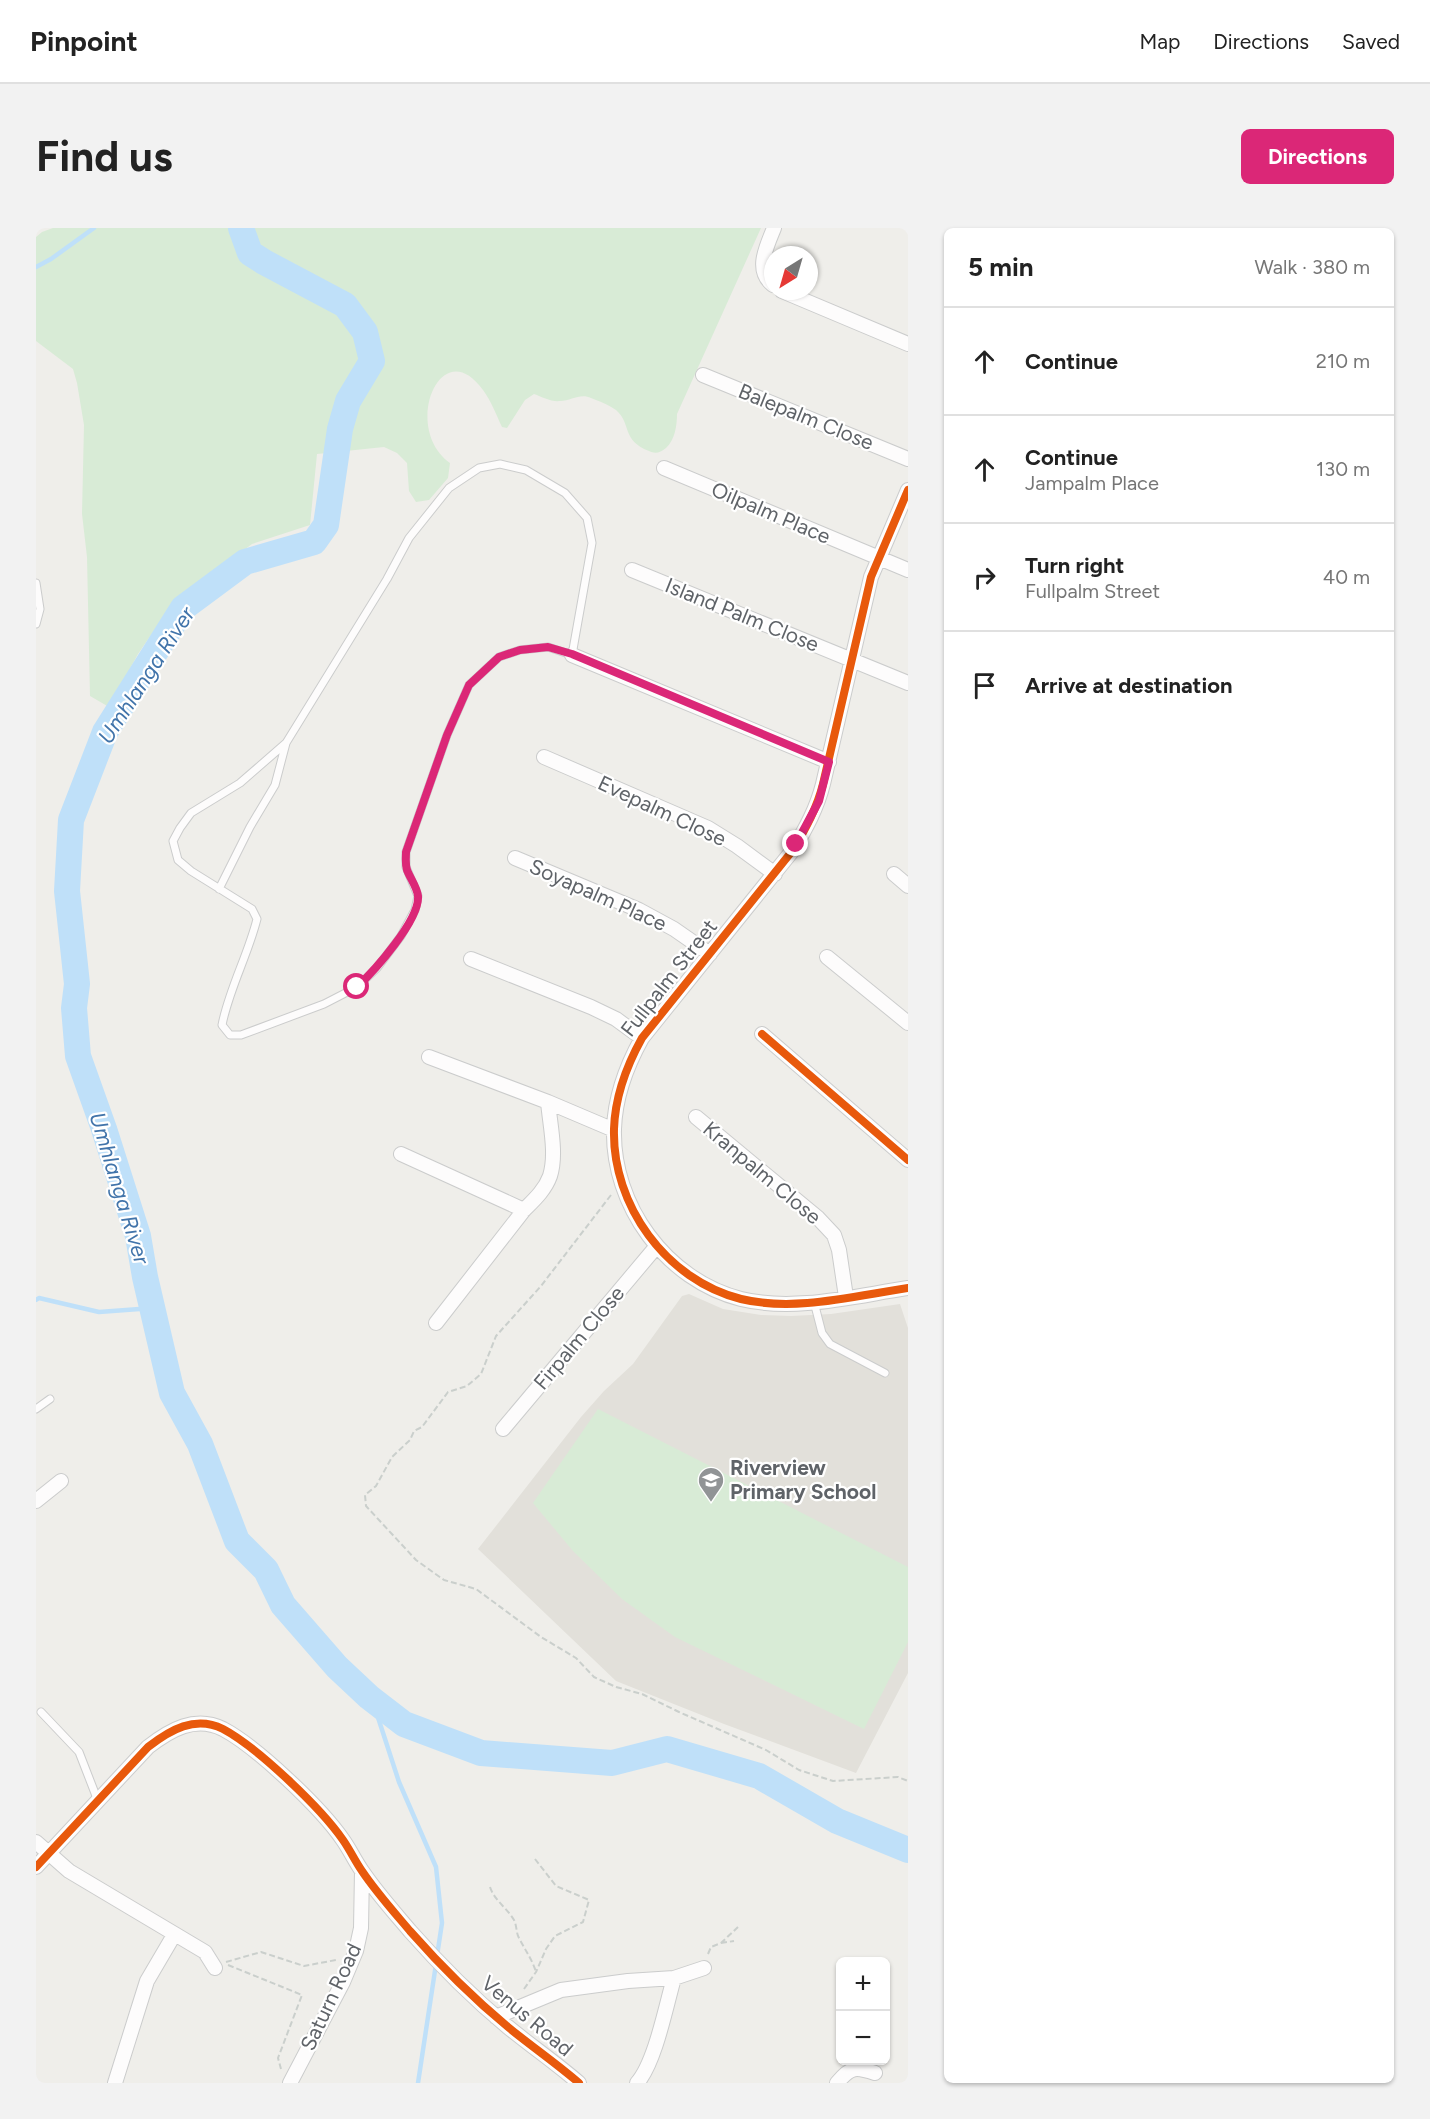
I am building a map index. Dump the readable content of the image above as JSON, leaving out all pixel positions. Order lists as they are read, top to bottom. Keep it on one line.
{"streets":{"street":["Balepalm Close","Oilpalm Place","Island Palm Close","Evepalm Close","Soyapalm Place","Fullpalm Street","Kranpalm Close","Firpalm Close","Saturn Road","Venus Road"]},"crossings":[["Oilpalm Place","Fullpalm Street"],["Island Palm Close","Fullpalm Street"],["Evepalm Close","Fullpalm Street"],["Soyapalm Place","Fullpalm Street"],["Fullpalm Street","Kranpalm Close"],["Fullpalm Street","Firpalm Close"],["Saturn Road","Venus Road"]],"water":["Umhlanga River"],"places":{"school or university":["Riverview Primary School"]},"north":"bottom left","page":{"header":"Pinpoint","nav":["Map","Directions","Saved"],"buttons":"Directions","title":"Find us","heading":["5 min","Walk · 380 m"],"list":[["Continue","210 m"],["Continue","Jampalm Place","130 m"],["Turn right","Fullpalm Street","40 m"],"Arrive at destination"],"map_buttons":["+","−"]}}
